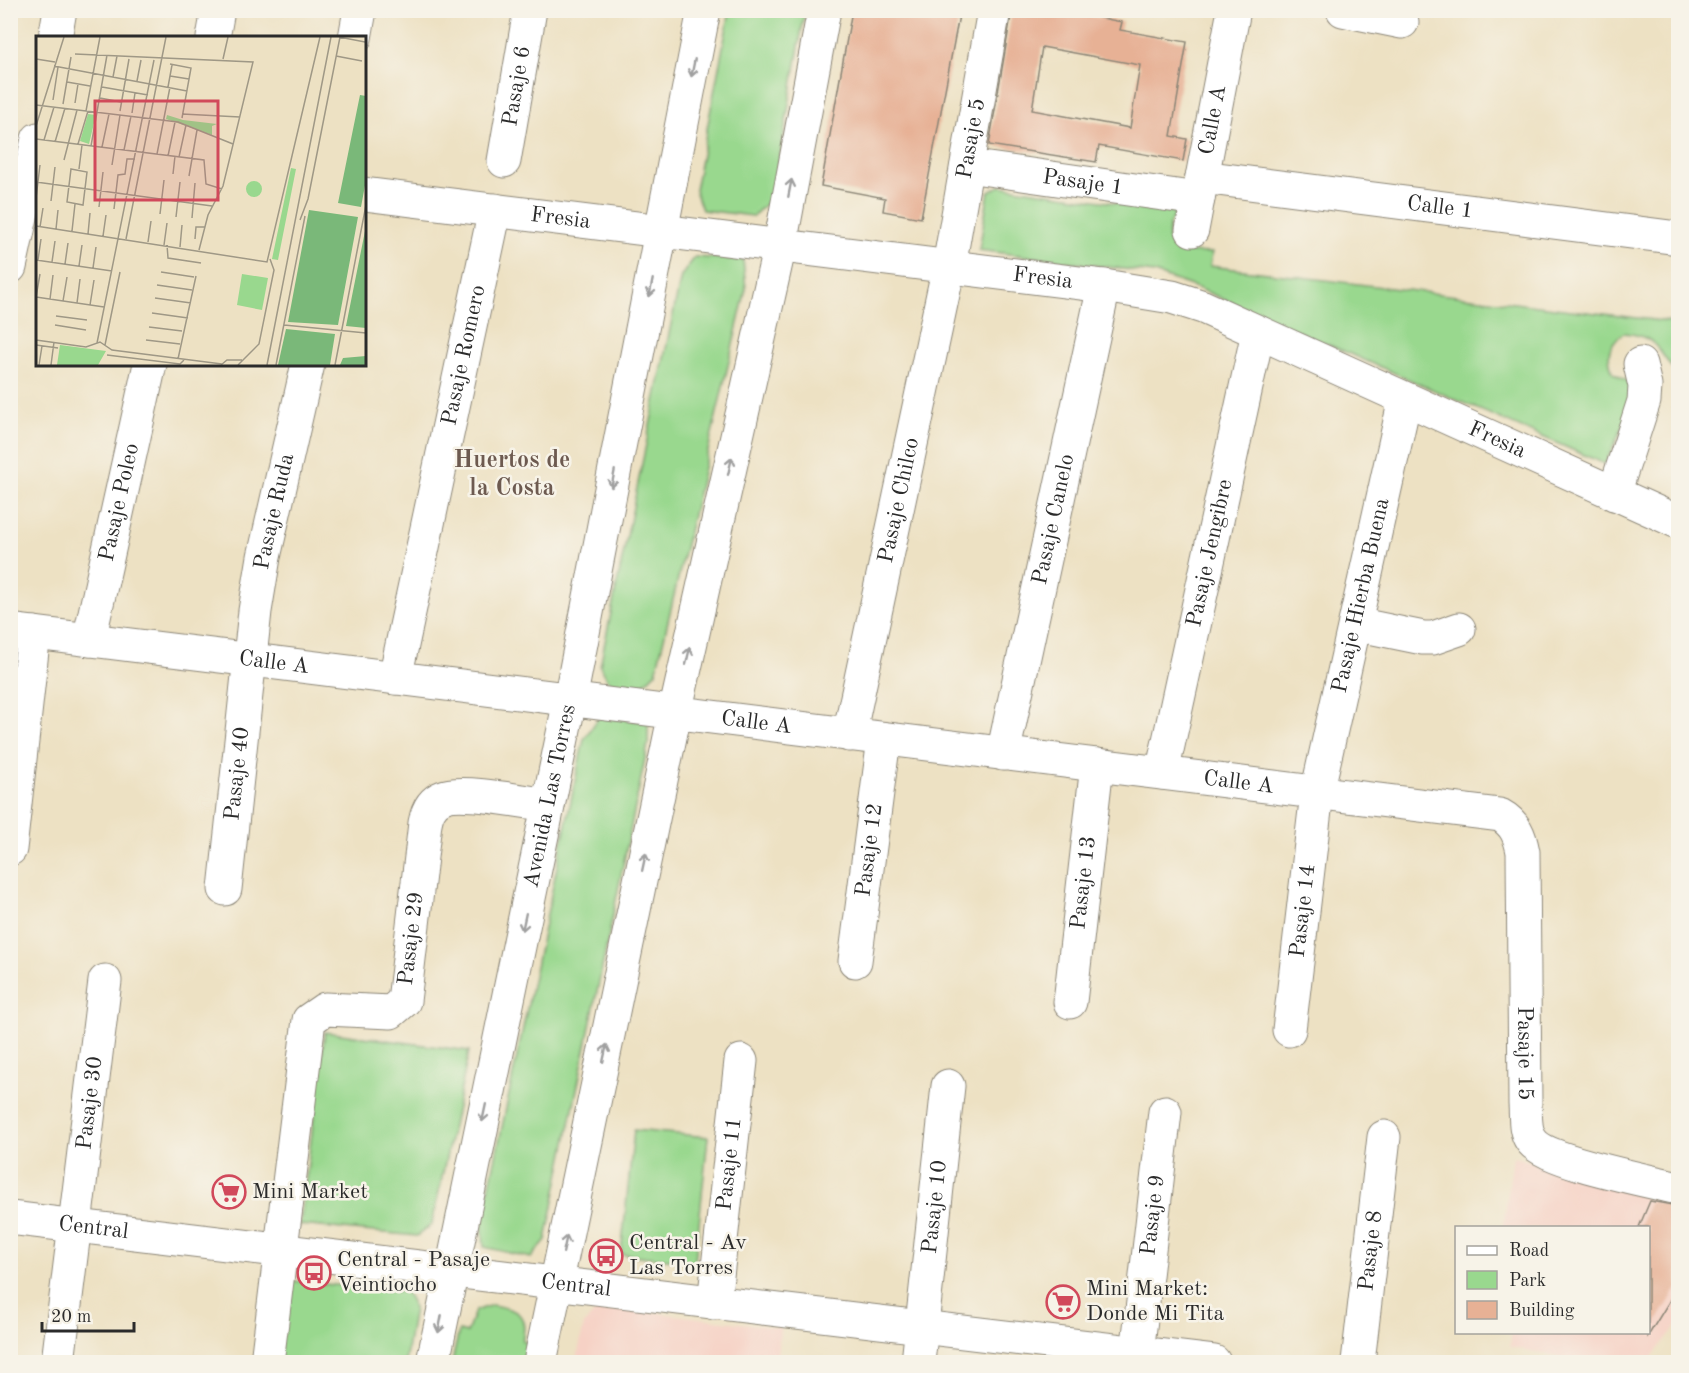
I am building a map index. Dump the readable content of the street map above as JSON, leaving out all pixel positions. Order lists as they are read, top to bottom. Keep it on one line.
{"streets":{"street":["Pasaje 6","Calle A","Pasaje 5","Pasaje 1","Calle 1","Fresia","Pasaje Romero","Pasaje Chilco","Pasaje Poleo","Pasaje Ruda","Pasaje Canelo","Pasaje Jengibre","Pasaje Hierba Buena","Pasaje 40","Avenida Las Torres","Pasaje 12","Pasaje 13","Pasaje 14","Pasaje 29","Pasaje 15","Pasaje 30","Pasaje 11","Pasaje 10","Pasaje 9","Central","Pasaje 8"]},"crossings":[["Calle A","Pasaje 1"],["Calle A","Calle 1"],["Calle A","Pasaje Romero"],["Calle A","Pasaje Chilco"],["Calle A","Pasaje Poleo"],["Calle A","Pasaje Ruda"],["Calle A","Pasaje Canelo"],["Calle A","Pasaje Jengibre"],["Calle A","Pasaje Hierba Buena"],["Calle A","Pasaje 40"],["Calle A","Avenida Las Torres"],["Calle A","Pasaje 12"],["Calle A","Pasaje 13"],["Calle A","Pasaje 14"],["Calle A","Pasaje 15"],["Pasaje 5","Pasaje 1"],["Pasaje 5","Fresia"],["Pasaje 5","Pasaje Chilco"],["Pasaje 1","Calle 1"],["Fresia","Pasaje Romero"],["Fresia","Pasaje Chilco"],["Fresia","Pasaje Canelo"],["Fresia","Pasaje Jengibre"],["Fresia","Pasaje Hierba Buena"],["Fresia","Avenida Las Torres"],["Pasaje Ruda","Pasaje 40"],["Pasaje Hierba Buena","Pasaje 14"],["Avenida Las Torres","Pasaje 29"],["Avenida Las Torres","Central"],["Pasaje 29","Central"],["Pasaje 30","Central"],["Pasaje 11","Central"],["Pasaje 10","Central"],["Pasaje 9","Central"]],"districts":["Huertos de la Costa"],"places":{"supermarket":["Mini Market","Mini Market: Donde Mi Tita"],"bus stop":["Central - Av Las Torres","Central - Pasaje Veintiocho"]},"legend":["Road","Park","Building"],"scale_bar":"20 m"}
